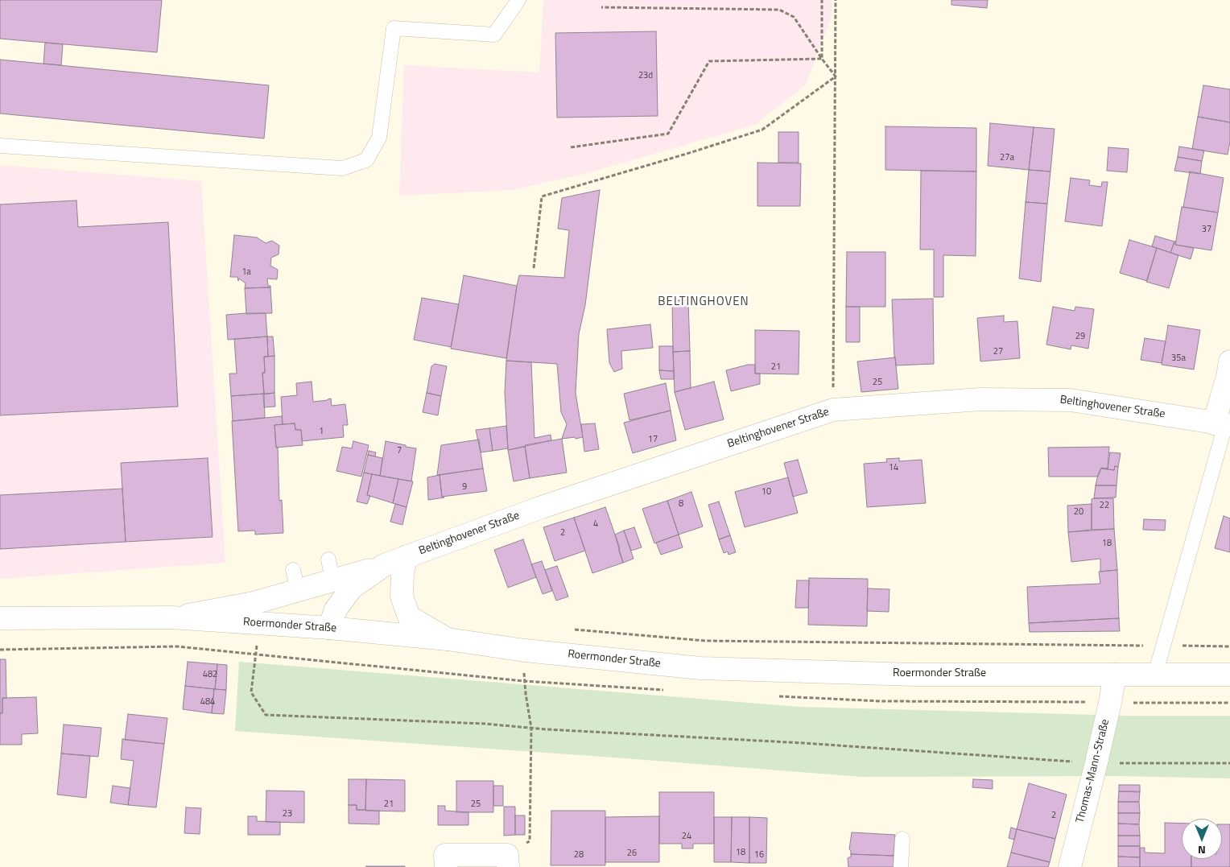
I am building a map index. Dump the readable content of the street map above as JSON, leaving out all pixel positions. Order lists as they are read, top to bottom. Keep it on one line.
{"streets":{"street":["Beltinghovener Straße","Roermonder Straße","Thomas-Mann-Straße"]},"crossings":[["Beltinghovener Straße","Roermonder Straße"],["Roermonder Straße","Thomas-Mann-Straße"]],"districts":["BELTINGHOVEN"],"house_numbers":["23d","27a","37","1a","29","27","35a","21","25","1","17","7","14","9","10","8","22","20","4","2","18","482","484","21","25","23","2","24","18","26","28","16"],"north":"bottom"}
